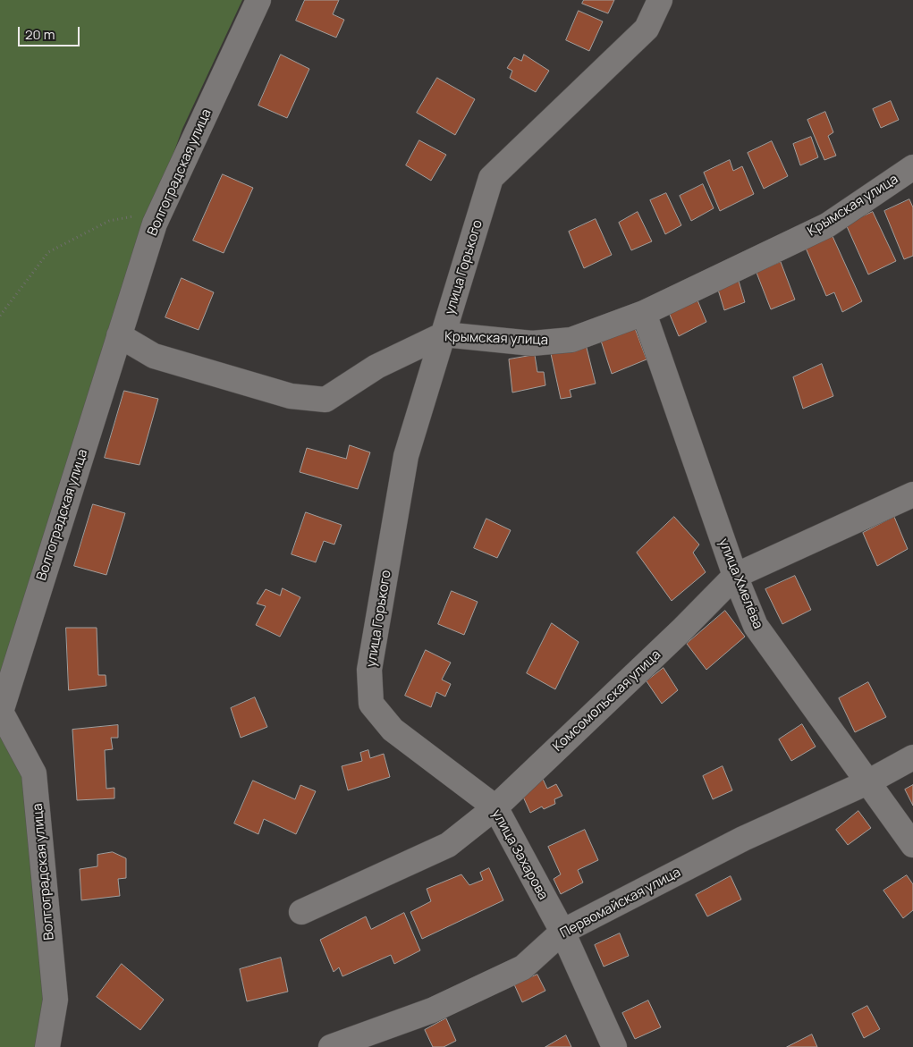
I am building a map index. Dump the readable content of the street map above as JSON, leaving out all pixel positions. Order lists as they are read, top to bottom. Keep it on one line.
{"streets":{"street":["Волгоградская улица","Крымская улица","улица Горького","улица Хмелёва","Комсомольская улица","улица Захарова","Первомайская улица"]},"crossings":[["Волгоградская улица","Крымская улица"],["Крымская улица","улица Горького"],["Крымская улица","улица Хмелёва"],["улица Горького","улица Захарова"],["улица Хмелёва","Комсомольская улица"],["улица Хмелёва","Первомайская улица"],["Комсомольская улица","улица Захарова"],["улица Захарова","Первомайская улица"]],"scale_bar":"20 m"}
